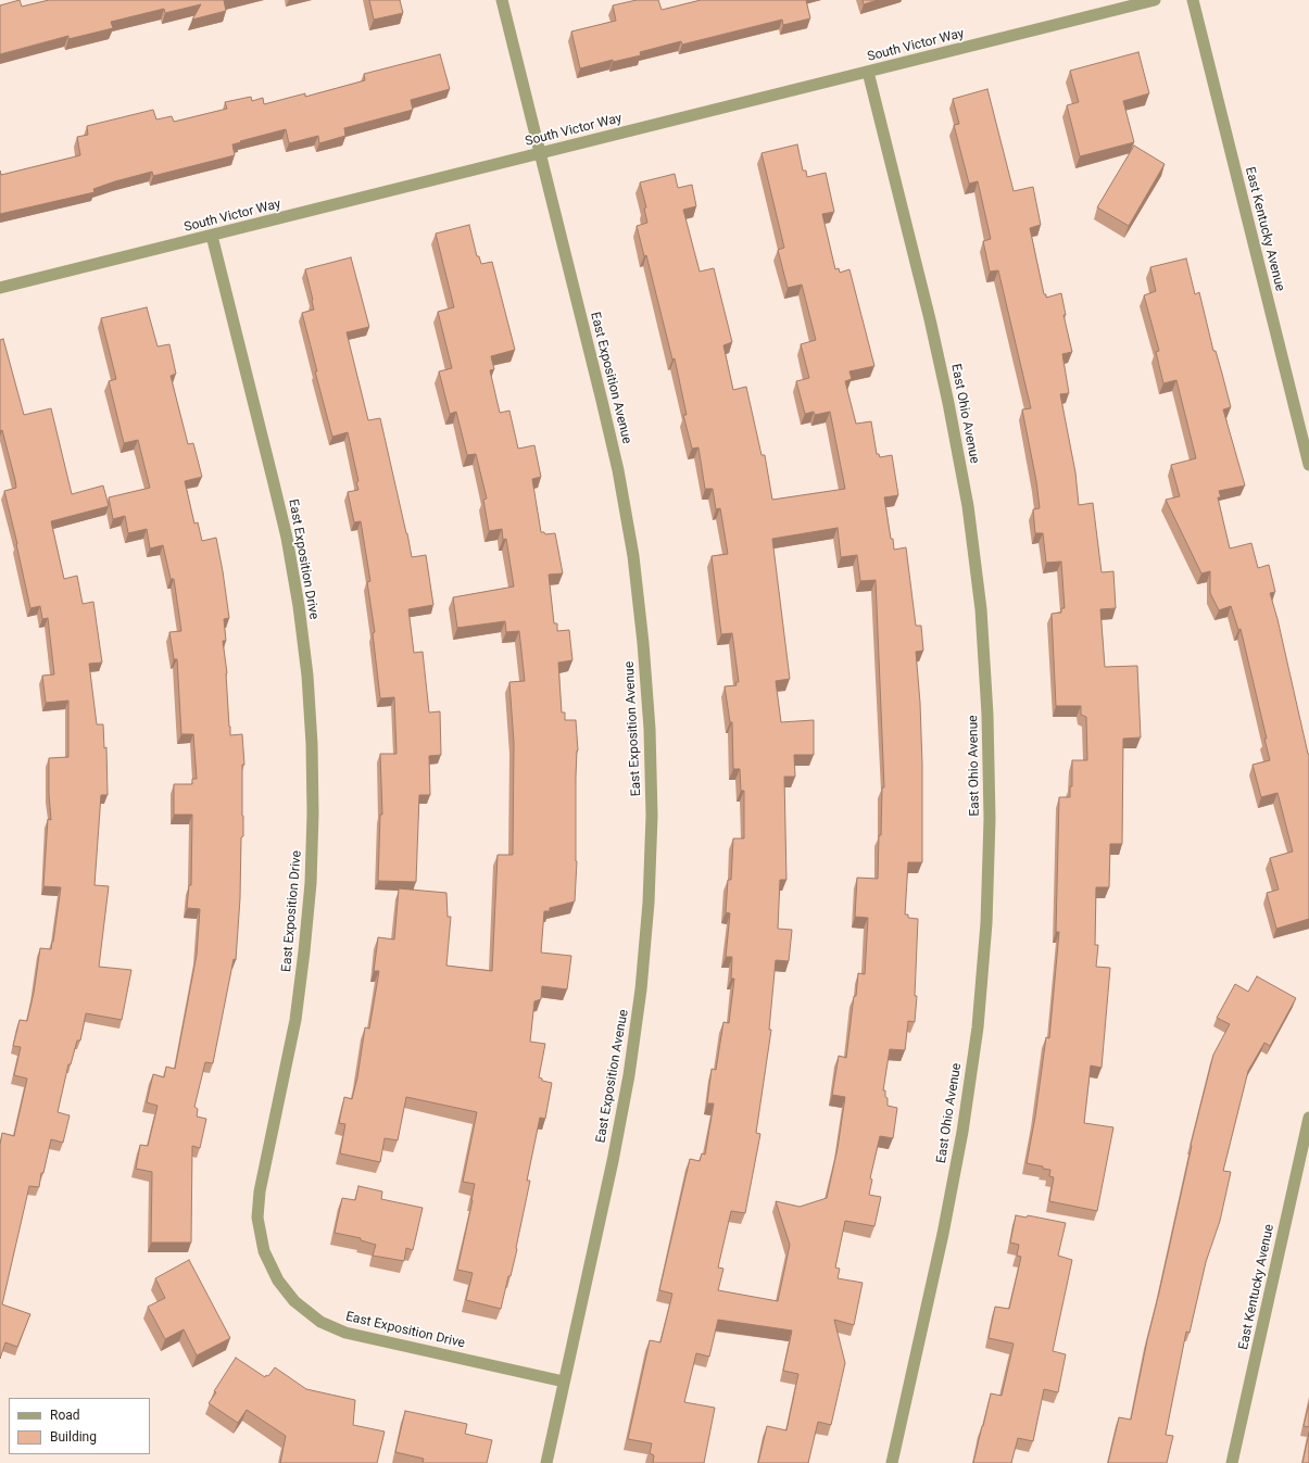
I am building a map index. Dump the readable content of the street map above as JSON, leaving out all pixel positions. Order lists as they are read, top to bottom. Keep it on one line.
{"streets":{"street":["South Victor Way","East Kentucky Avenue","East Exposition Avenue","East Ohio Avenue","East Exposition Drive"]},"crossings":[["South Victor Way","East Exposition Avenue"],["South Victor Way","East Ohio Avenue"],["South Victor Way","East Exposition Drive"],["East Exposition Avenue","East Exposition Drive"]],"legend":["Road","Building"]}
